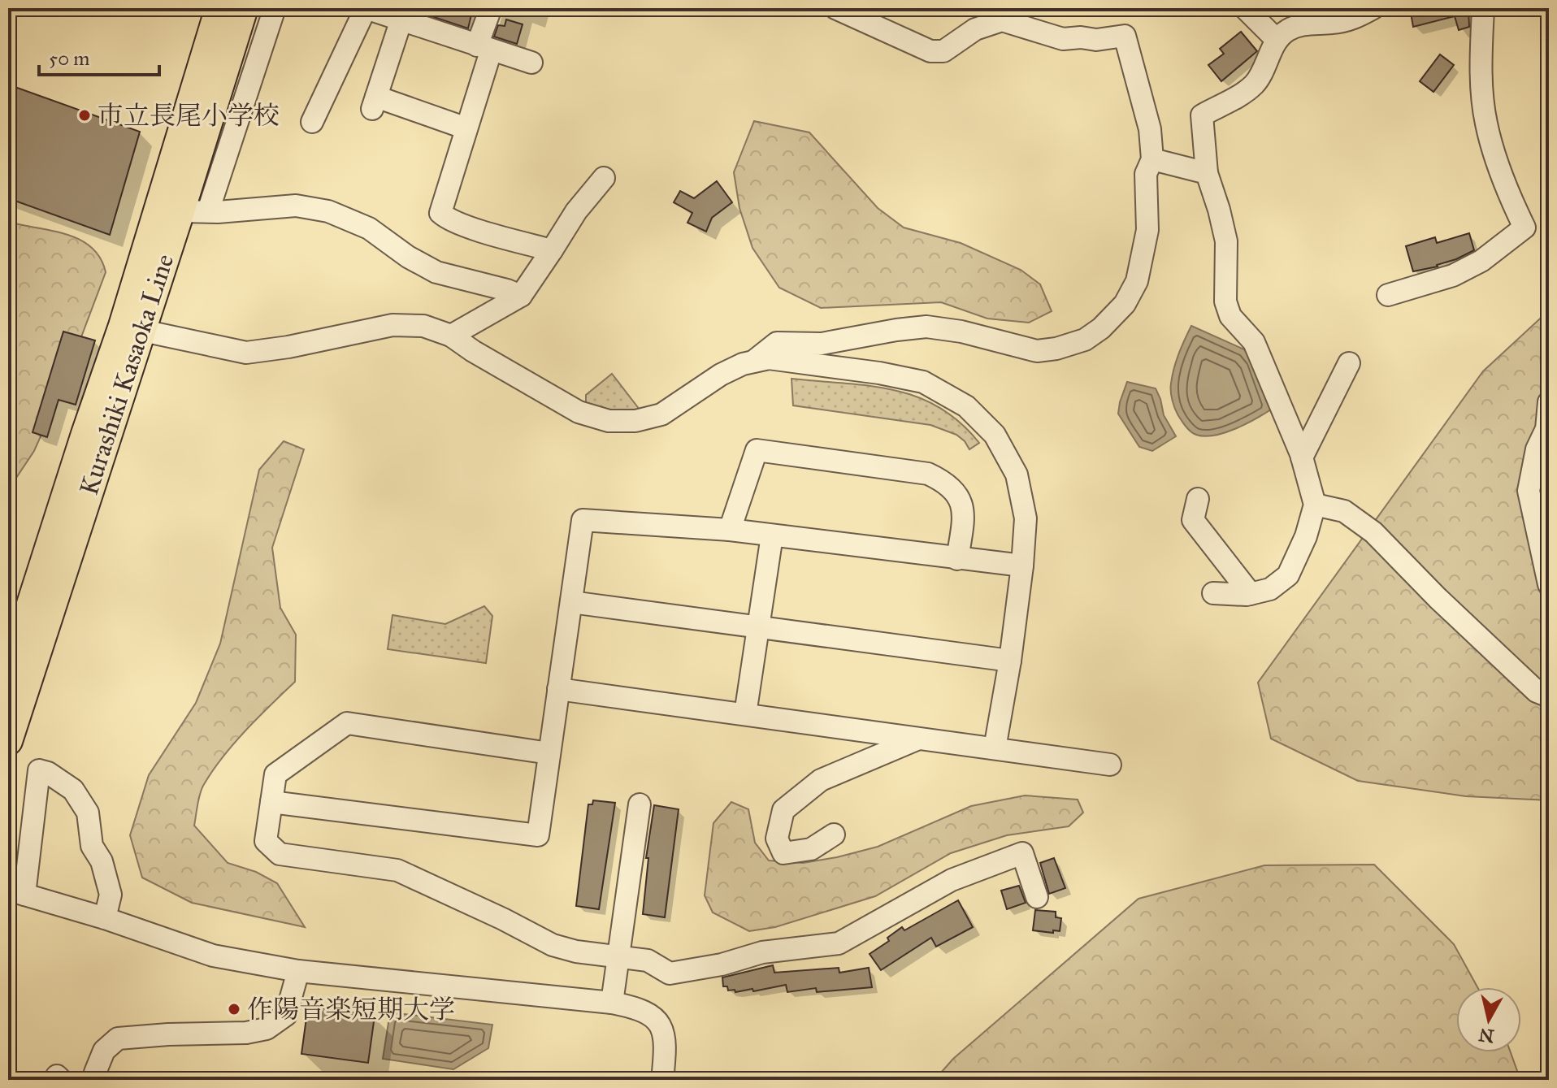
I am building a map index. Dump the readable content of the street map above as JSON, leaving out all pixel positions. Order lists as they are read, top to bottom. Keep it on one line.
{"streets":{"main road":["Kurashiki Kasaoka Line"]},"places":["市立長尾小学校","作陽音楽短期大学"],"scale_bar":"50 m","north":"bottom"}
